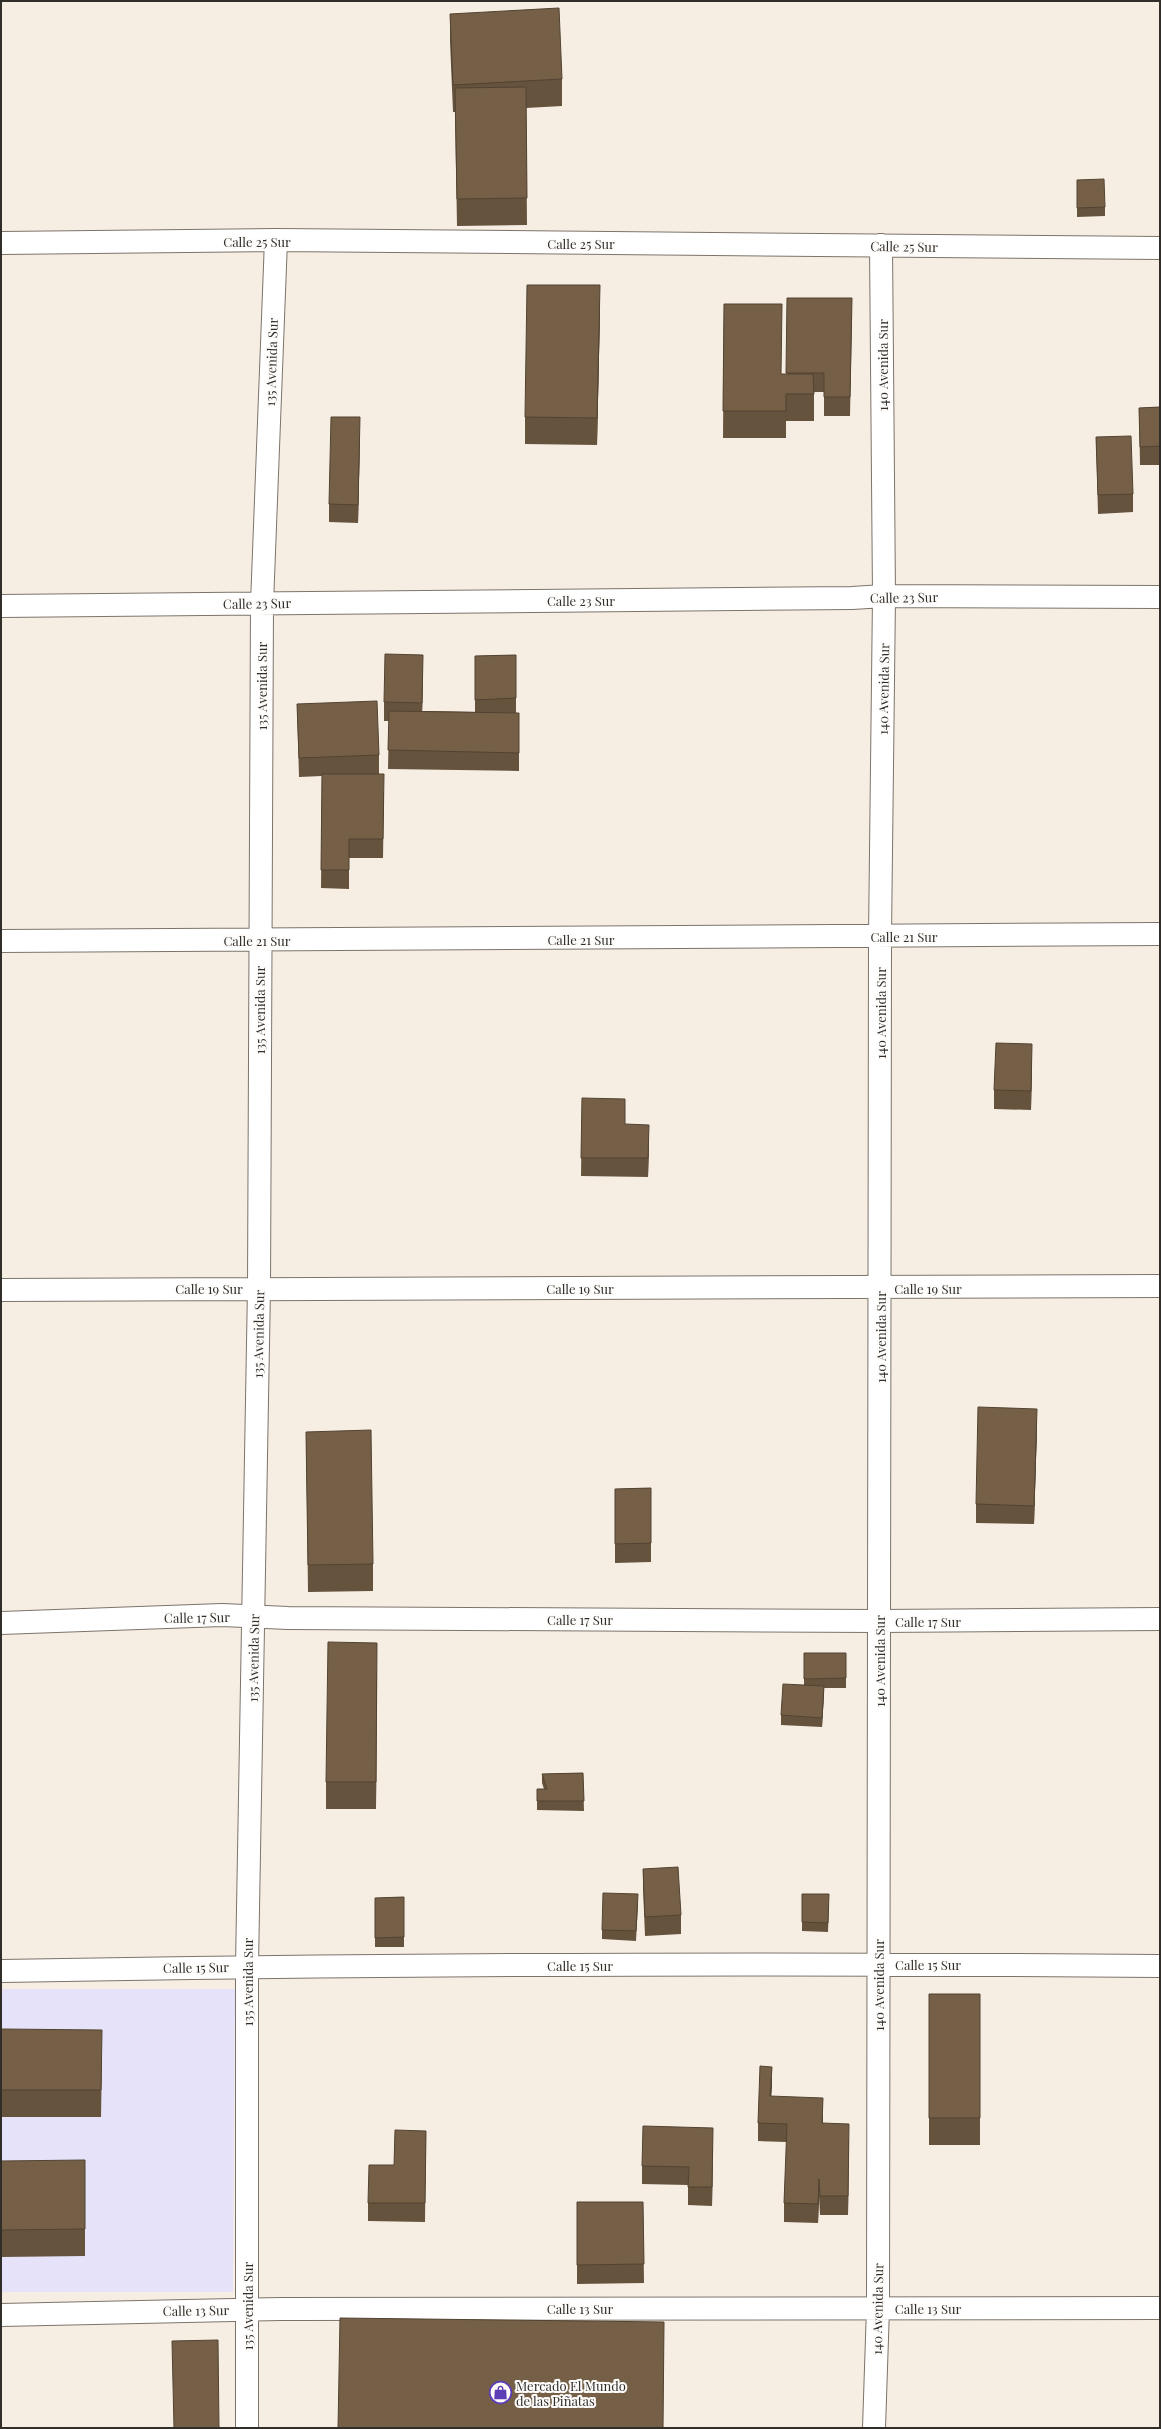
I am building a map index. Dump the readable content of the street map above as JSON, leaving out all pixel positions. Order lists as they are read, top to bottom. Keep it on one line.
{"streets":{"street":["Calle 25 Sur","135 Avenida Sur","140 Avenida Sur","Calle 23 Sur","Calle 21 Sur","Calle 19 Sur","Calle 17 Sur","Calle 15 Sur","Calle 13 Sur"]},"crossings":[["Calle 25 Sur","135 Avenida Sur"],["Calle 25 Sur","140 Avenida Sur"],["135 Avenida Sur","Calle 23 Sur"],["135 Avenida Sur","Calle 21 Sur"],["135 Avenida Sur","Calle 19 Sur"],["135 Avenida Sur","Calle 17 Sur"],["135 Avenida Sur","Calle 15 Sur"],["135 Avenida Sur","Calle 13 Sur"],["140 Avenida Sur","Calle 23 Sur"],["140 Avenida Sur","Calle 21 Sur"],["140 Avenida Sur","Calle 19 Sur"],["140 Avenida Sur","Calle 17 Sur"],["140 Avenida Sur","Calle 15 Sur"],["140 Avenida Sur","Calle 13 Sur"]],"places":{"shop":["Mercado El Mundo de las Piñatas"]}}
